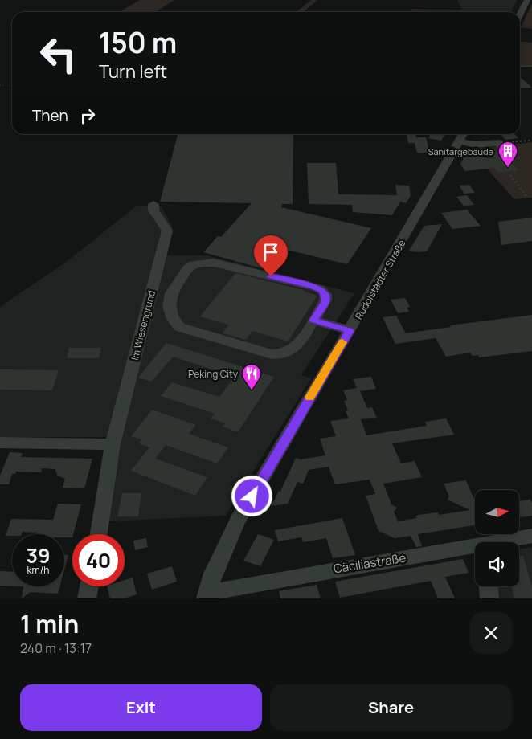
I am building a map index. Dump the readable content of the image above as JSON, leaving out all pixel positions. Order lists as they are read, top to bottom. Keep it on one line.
{"streets":{"street":["Rudolstädter Straße","Im Wiesengrund","Cäciliastraße"]},"crossings":[["Rudolstädter Straße","Cäciliastraße"]],"places":{"building":["Sanitärgebäude"],"restaurant":["Peking City"]},"north":"right","page":{"turn":["150 m","Turn left"],"then":"Then","speed":"39 km/h","limit":"40","heading":["1 min","240 m · 13:17"],"buttons":["Exit","Share"]}}
